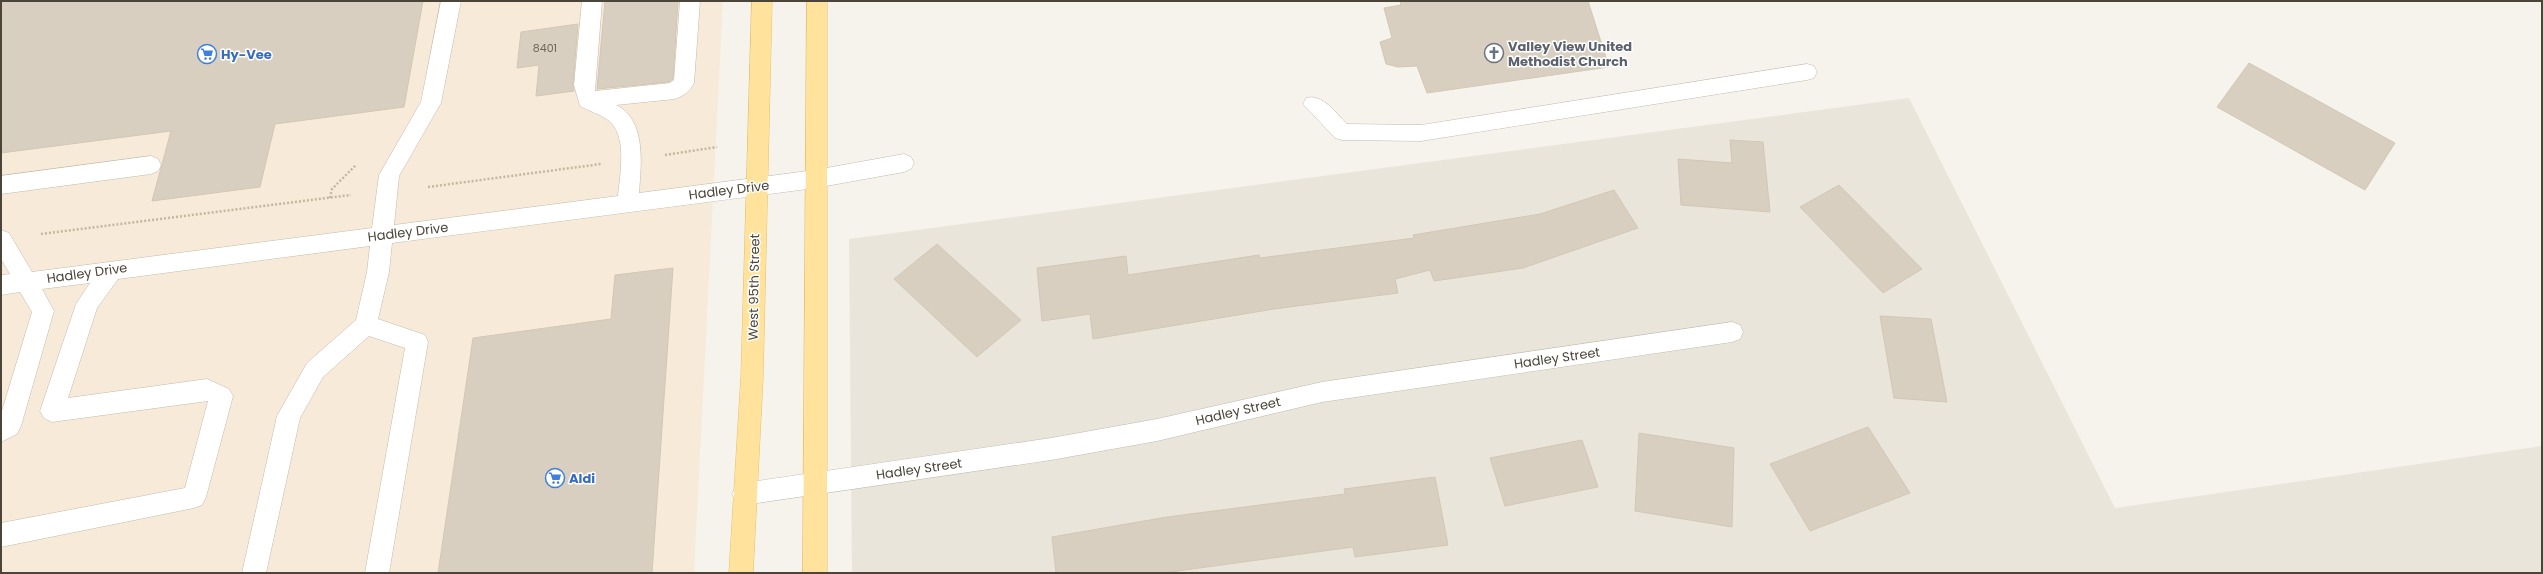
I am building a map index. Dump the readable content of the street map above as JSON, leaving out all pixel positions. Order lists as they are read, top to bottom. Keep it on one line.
{"streets":{"main road":["West 95th Street"],"street":["Hadley Drive","Hadley Street"]},"crossings":[["Hadley Drive","West 95th Street"],["West 95th Street","Hadley Street"]],"places":{"church":["Valley View United Methodist Church"],"supermarket":["Hy-Vee","Aldi"]},"house_numbers":["8401"]}
